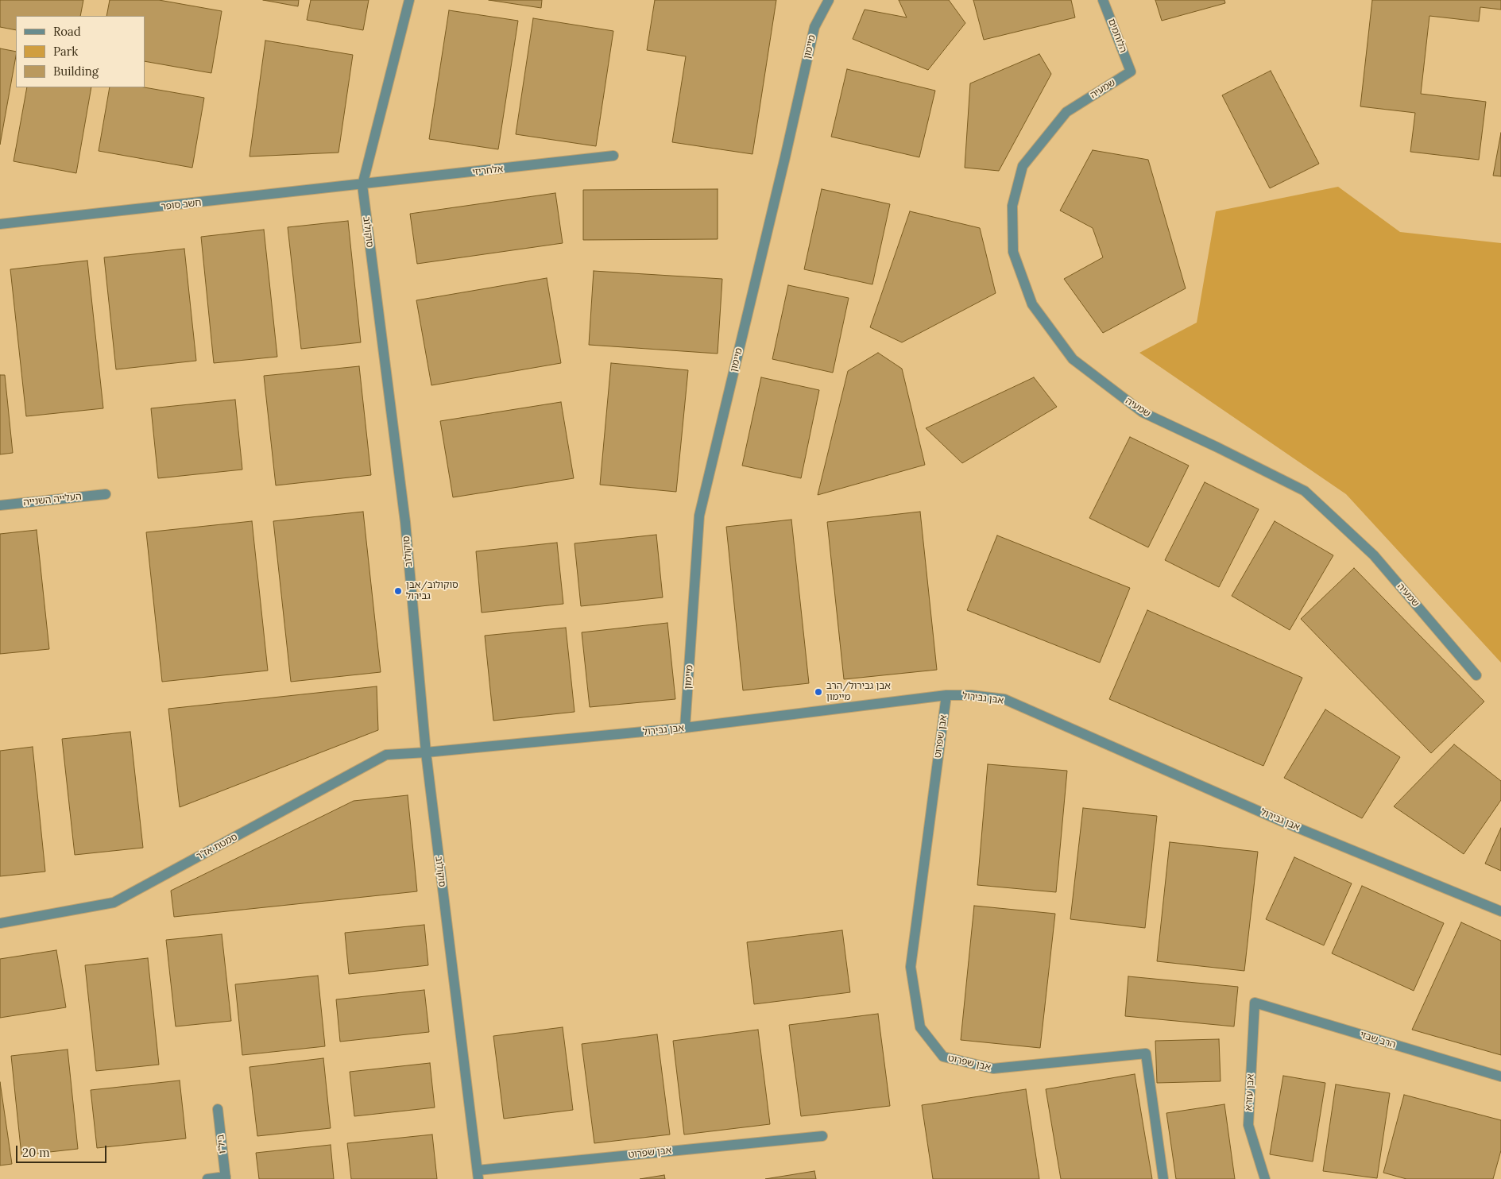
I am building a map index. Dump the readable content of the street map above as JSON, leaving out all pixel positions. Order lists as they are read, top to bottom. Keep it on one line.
{"streets":{"street":["הלוחמים","מיימון","שמעיה","אלחריזי","חשב סופר","סוקולוב","העלייה השנייה","אבן גבירול","אבן שפרוט","סמטת אז\"ר","הרב שבזי","אבן עזרא","ביל\"ו"]},"crossings":[["הלוחמים","שמעיה"],["מיימון","אבן גבירול"],["אלחריזי","חשב סופר"],["אלחריזי","סוקולוב"],["חשב סופר","סוקולוב"],["סוקולוב","אבן גבירול"],["סוקולוב","אבן שפרוט"],["סוקולוב","סמטת אז\"ר"],["אבן גבירול","אבן שפרוט"],["אבן גבירול","סמטת אז\"ר"],["הרב שבזי","אבן עזרא"]],"places":["סוקולוב/אבן גבירול","אבן גבירול/הרב מיימון"],"legend":["Road","Park","Building"],"scale_bar":"20 m"}
